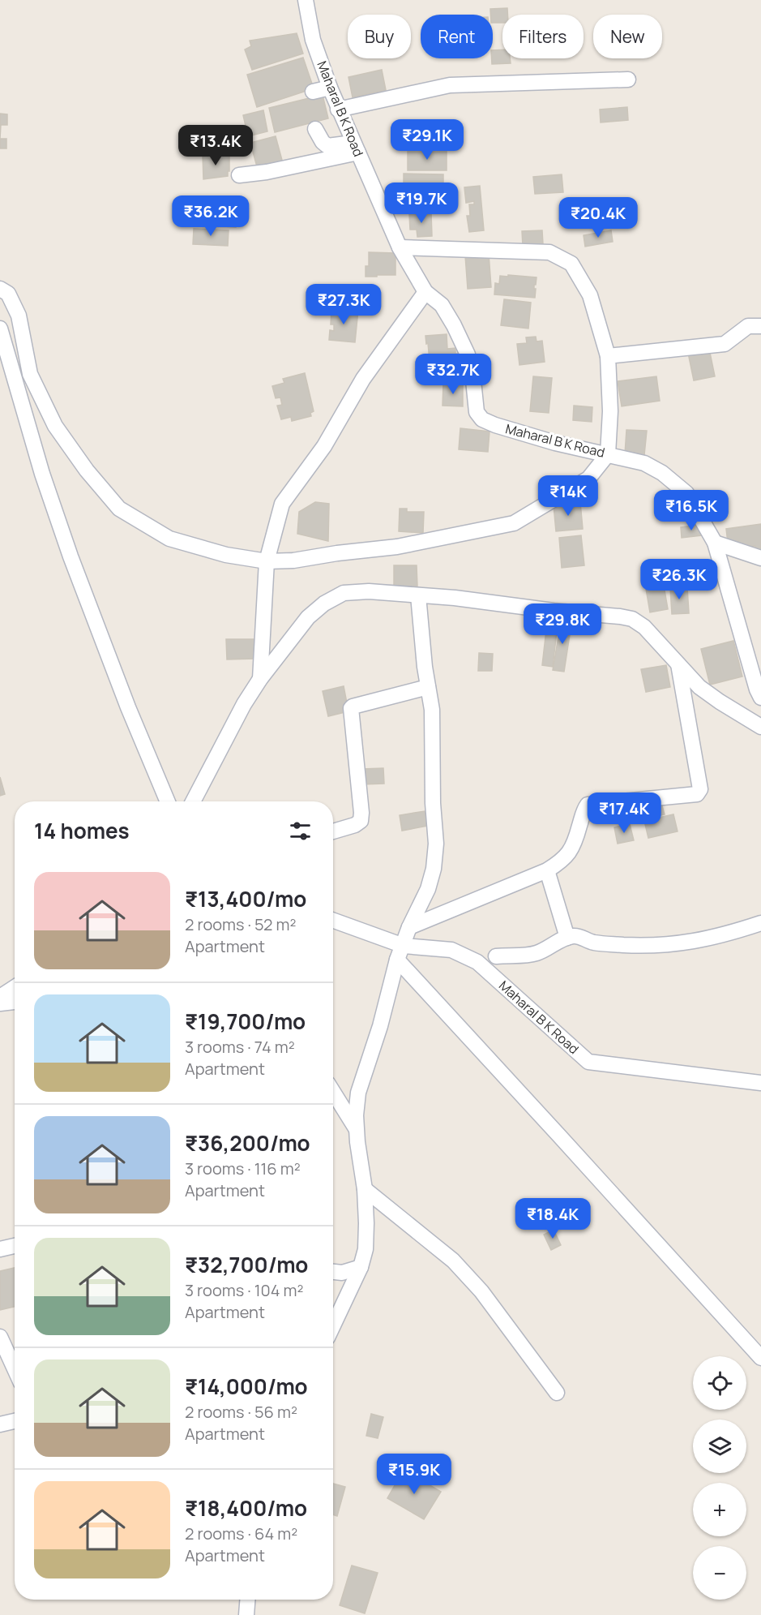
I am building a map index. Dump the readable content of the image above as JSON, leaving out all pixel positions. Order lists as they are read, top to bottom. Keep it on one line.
{"streets":{"street":["Maharal B K Road"]},"page":{"chip":["Buy","Rent","Filters","New"],"price":["₹29.1K","₹13.4K","₹19.7K","₹36.2K","₹20.4K","₹27.3K","₹32.7K","₹14K","₹16.5K","₹26.3K","₹29.8K","₹17.4K","₹18.4K","₹15.9K"],"heading":"14 homes","list":[{"name":"₹13,400/mo","note":"2 rooms · 52 m² · Apartment"},{"name":"₹19,700/mo","note":"3 rooms · 74 m² · Apartment"},{"name":"₹36,200/mo","note":"3 rooms · 116 m² · Apartment"},{"name":"₹32,700/mo","note":"3 rooms · 104 m² · Apartment"},{"name":"₹14,000/mo","note":"2 rooms · 56 m² · Apartment"},{"name":"₹18,400/mo","note":"2 rooms · 64 m² · Apartment"}],"map_buttons":["+","−"]}}
